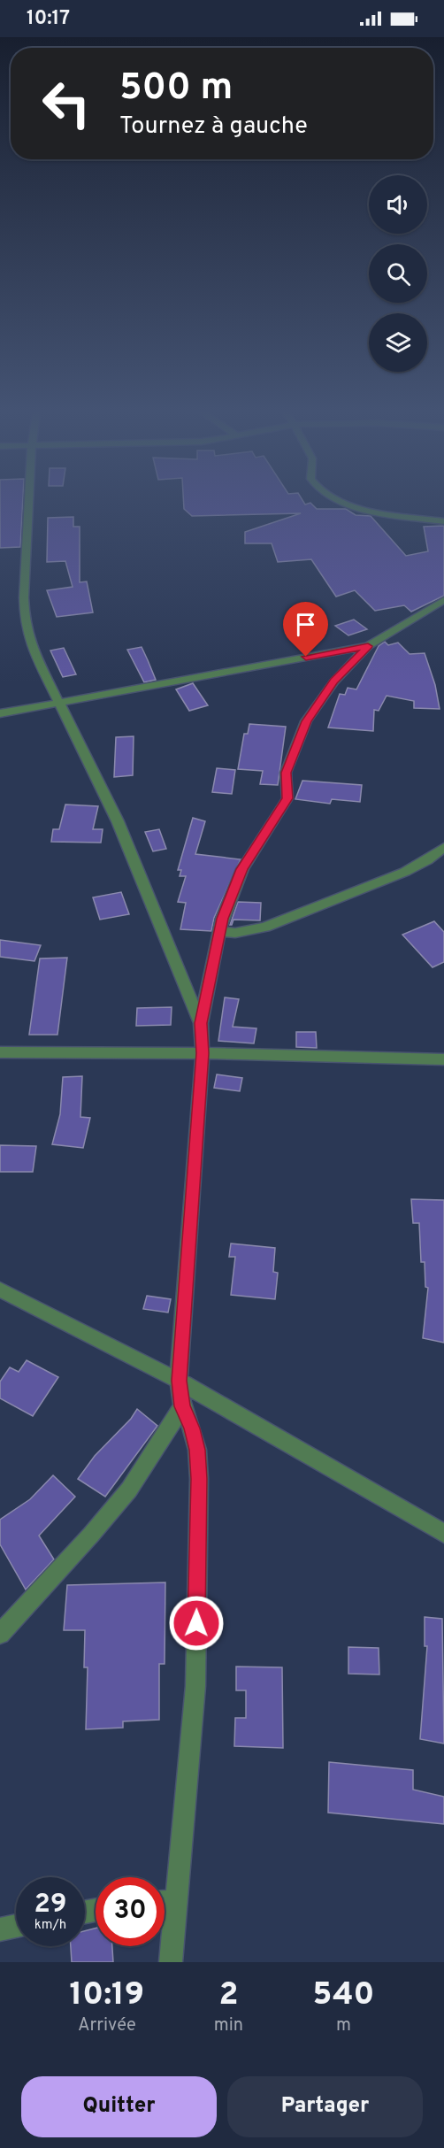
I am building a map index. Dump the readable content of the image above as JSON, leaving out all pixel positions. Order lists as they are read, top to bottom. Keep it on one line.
{"page":{"status":"10:17","turn":["500 m","Tournez à gauche"],"speed":"29 km/h","limit":"30","eta":["10:19","Arrivée","2","min","540","m"],"buttons":["Quitter","Partager"]}}
